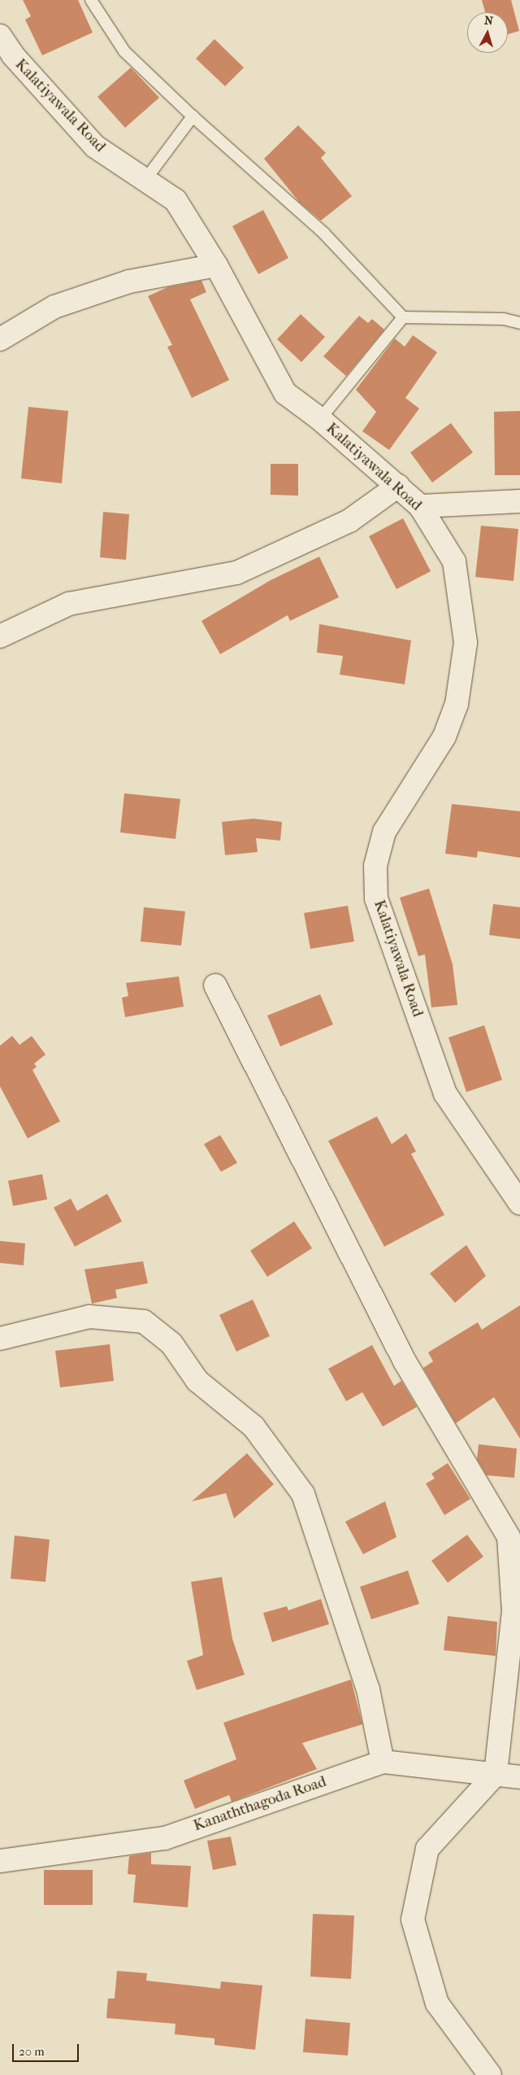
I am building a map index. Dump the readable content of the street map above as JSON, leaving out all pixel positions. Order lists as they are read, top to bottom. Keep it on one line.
{"streets":{"street":["Kalatiyawala Road","Kanaththagoda Road"]},"scale_bar":"20 m","north":"top"}
